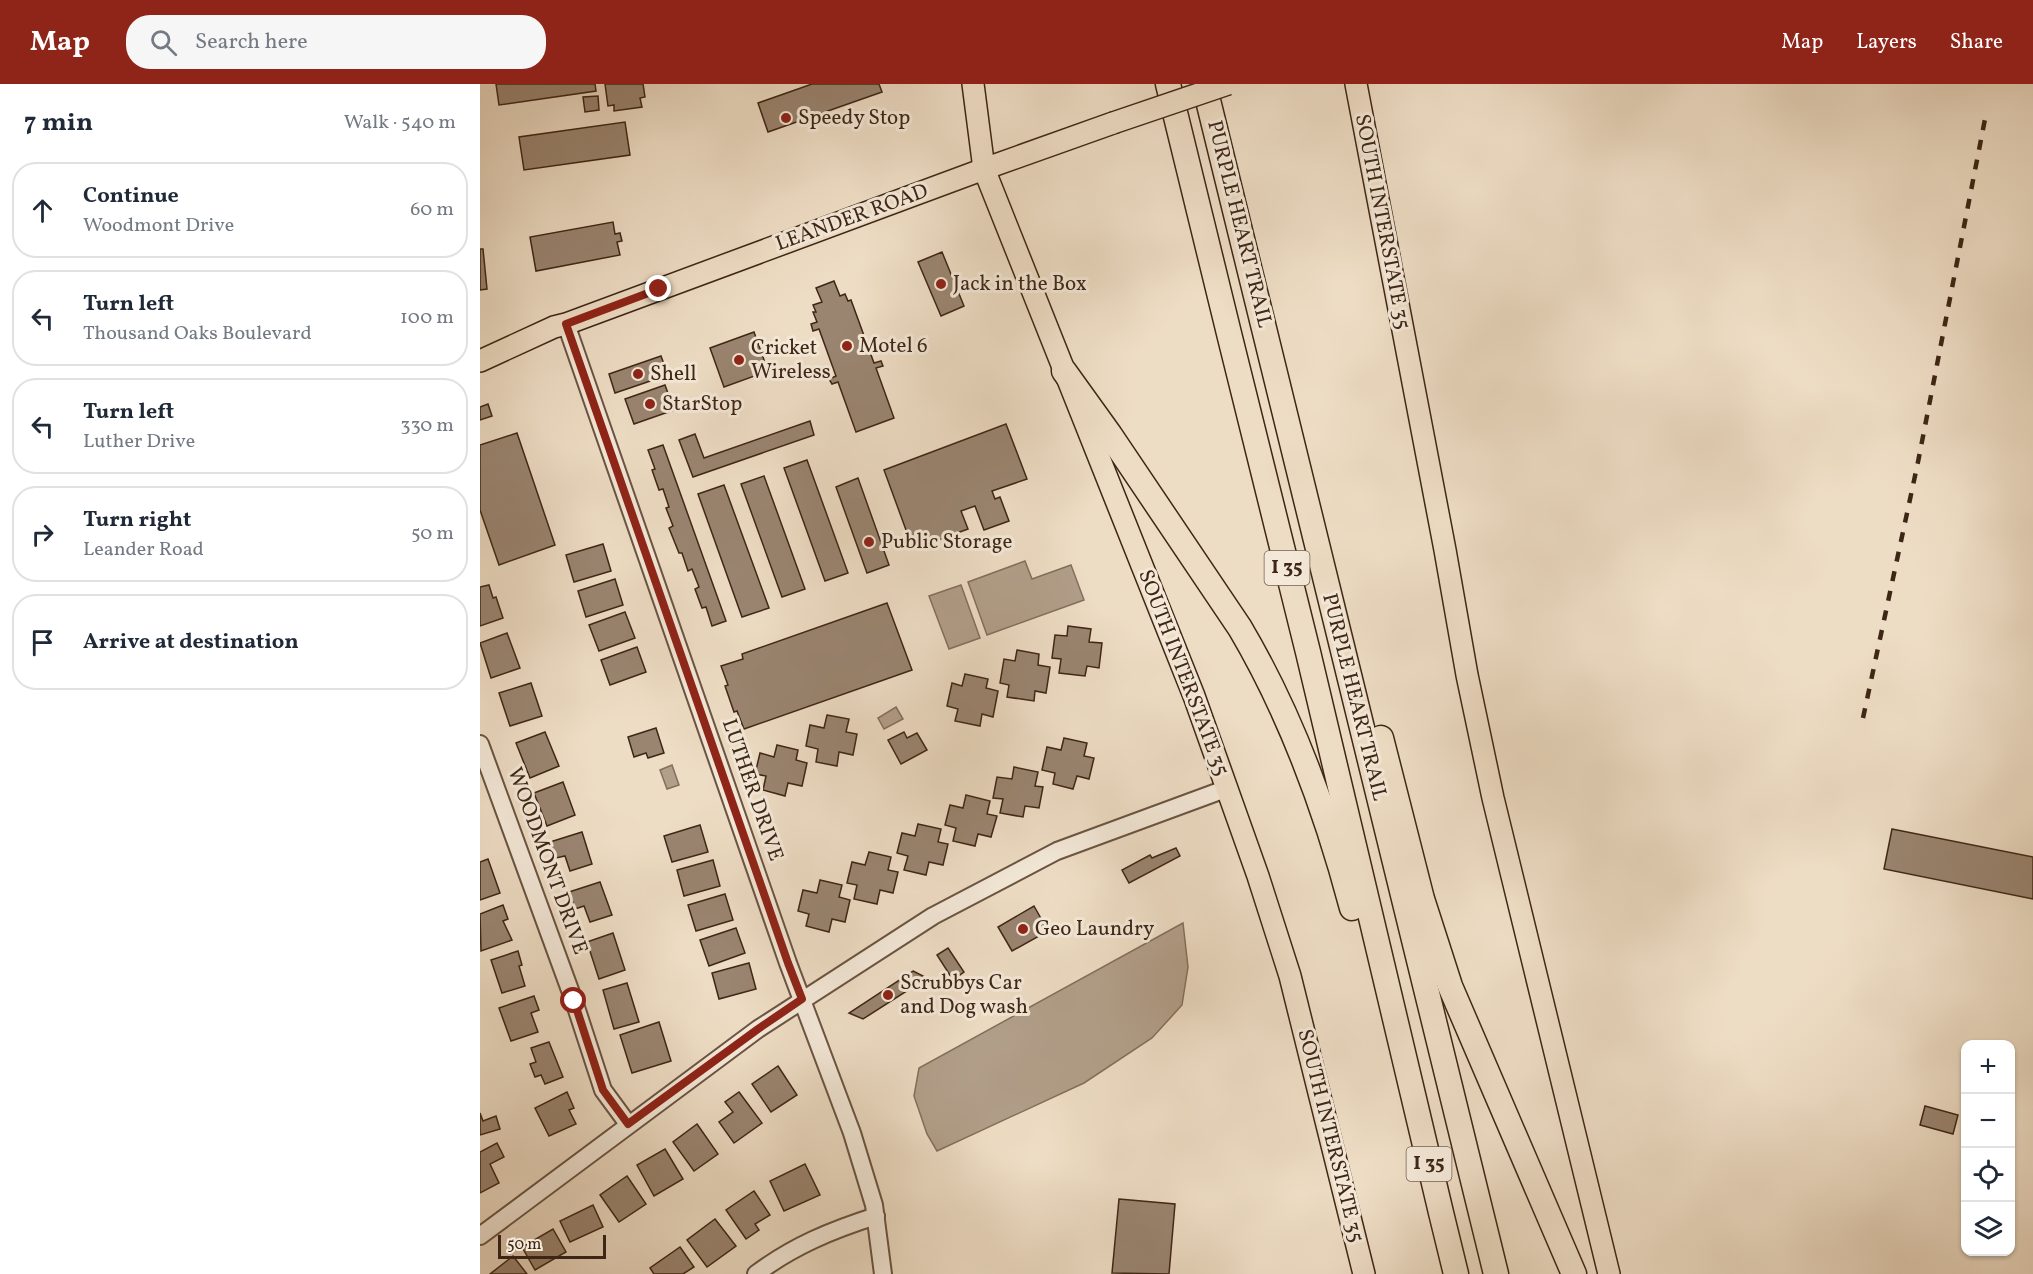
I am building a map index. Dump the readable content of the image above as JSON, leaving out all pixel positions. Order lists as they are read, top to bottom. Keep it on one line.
{"streets":{"highway":["PURPLE HEART TRAIL","I 35"],"main road":["LEANDER ROAD","SOUTH INTERSTATE 35"],"street":["LUTHER DRIVE","WOODMONT DRIVE"]},"crossings":[["LEANDER ROAD","SOUTH INTERSTATE 35"],["LEANDER ROAD","LUTHER DRIVE"]],"places":["Speedy Stop","Jack in the Box","Motel 6","Cricket Wireless","Shell","StarStop","Public Storage","Geo Laundry","Scrubbys Car and Dog wash"],"scale_bar":"50 m","page":{"header":"Map","search":"Search here","nav":["Map","Layers","Share"],"heading":["7 min","Walk · 540 m"],"list":[["Continue","Woodmont Drive","60 m"],["Turn left","Thousand Oaks Boulevard","100 m"],["Turn left","Luther Drive","330 m"],["Turn right","Leander Road","50 m"],"Arrive at destination"],"map_buttons":["+","−"],"scale":"50 m"}}
